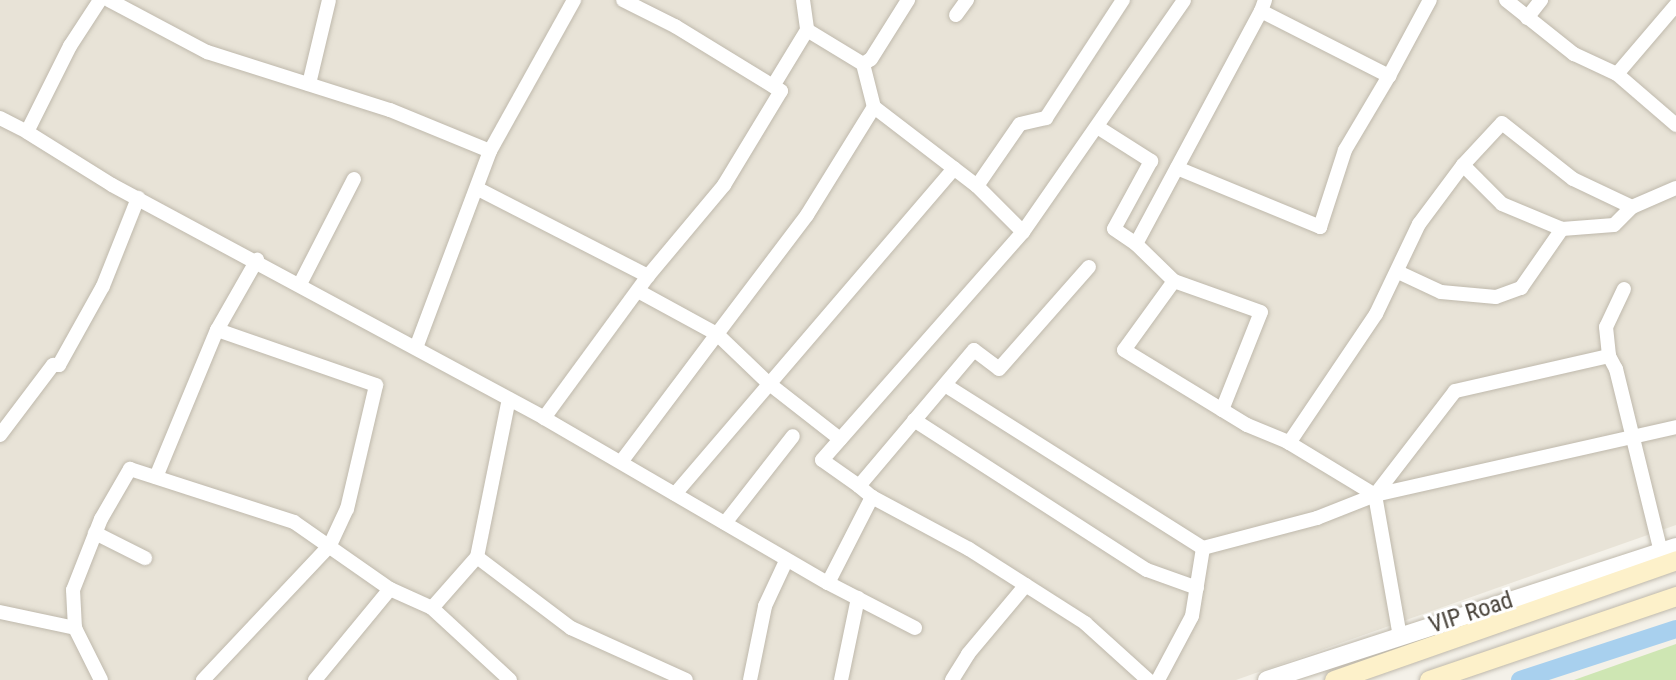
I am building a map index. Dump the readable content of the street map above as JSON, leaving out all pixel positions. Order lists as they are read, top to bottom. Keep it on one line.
{"streets":{"main road":["VIP Road"]}}
